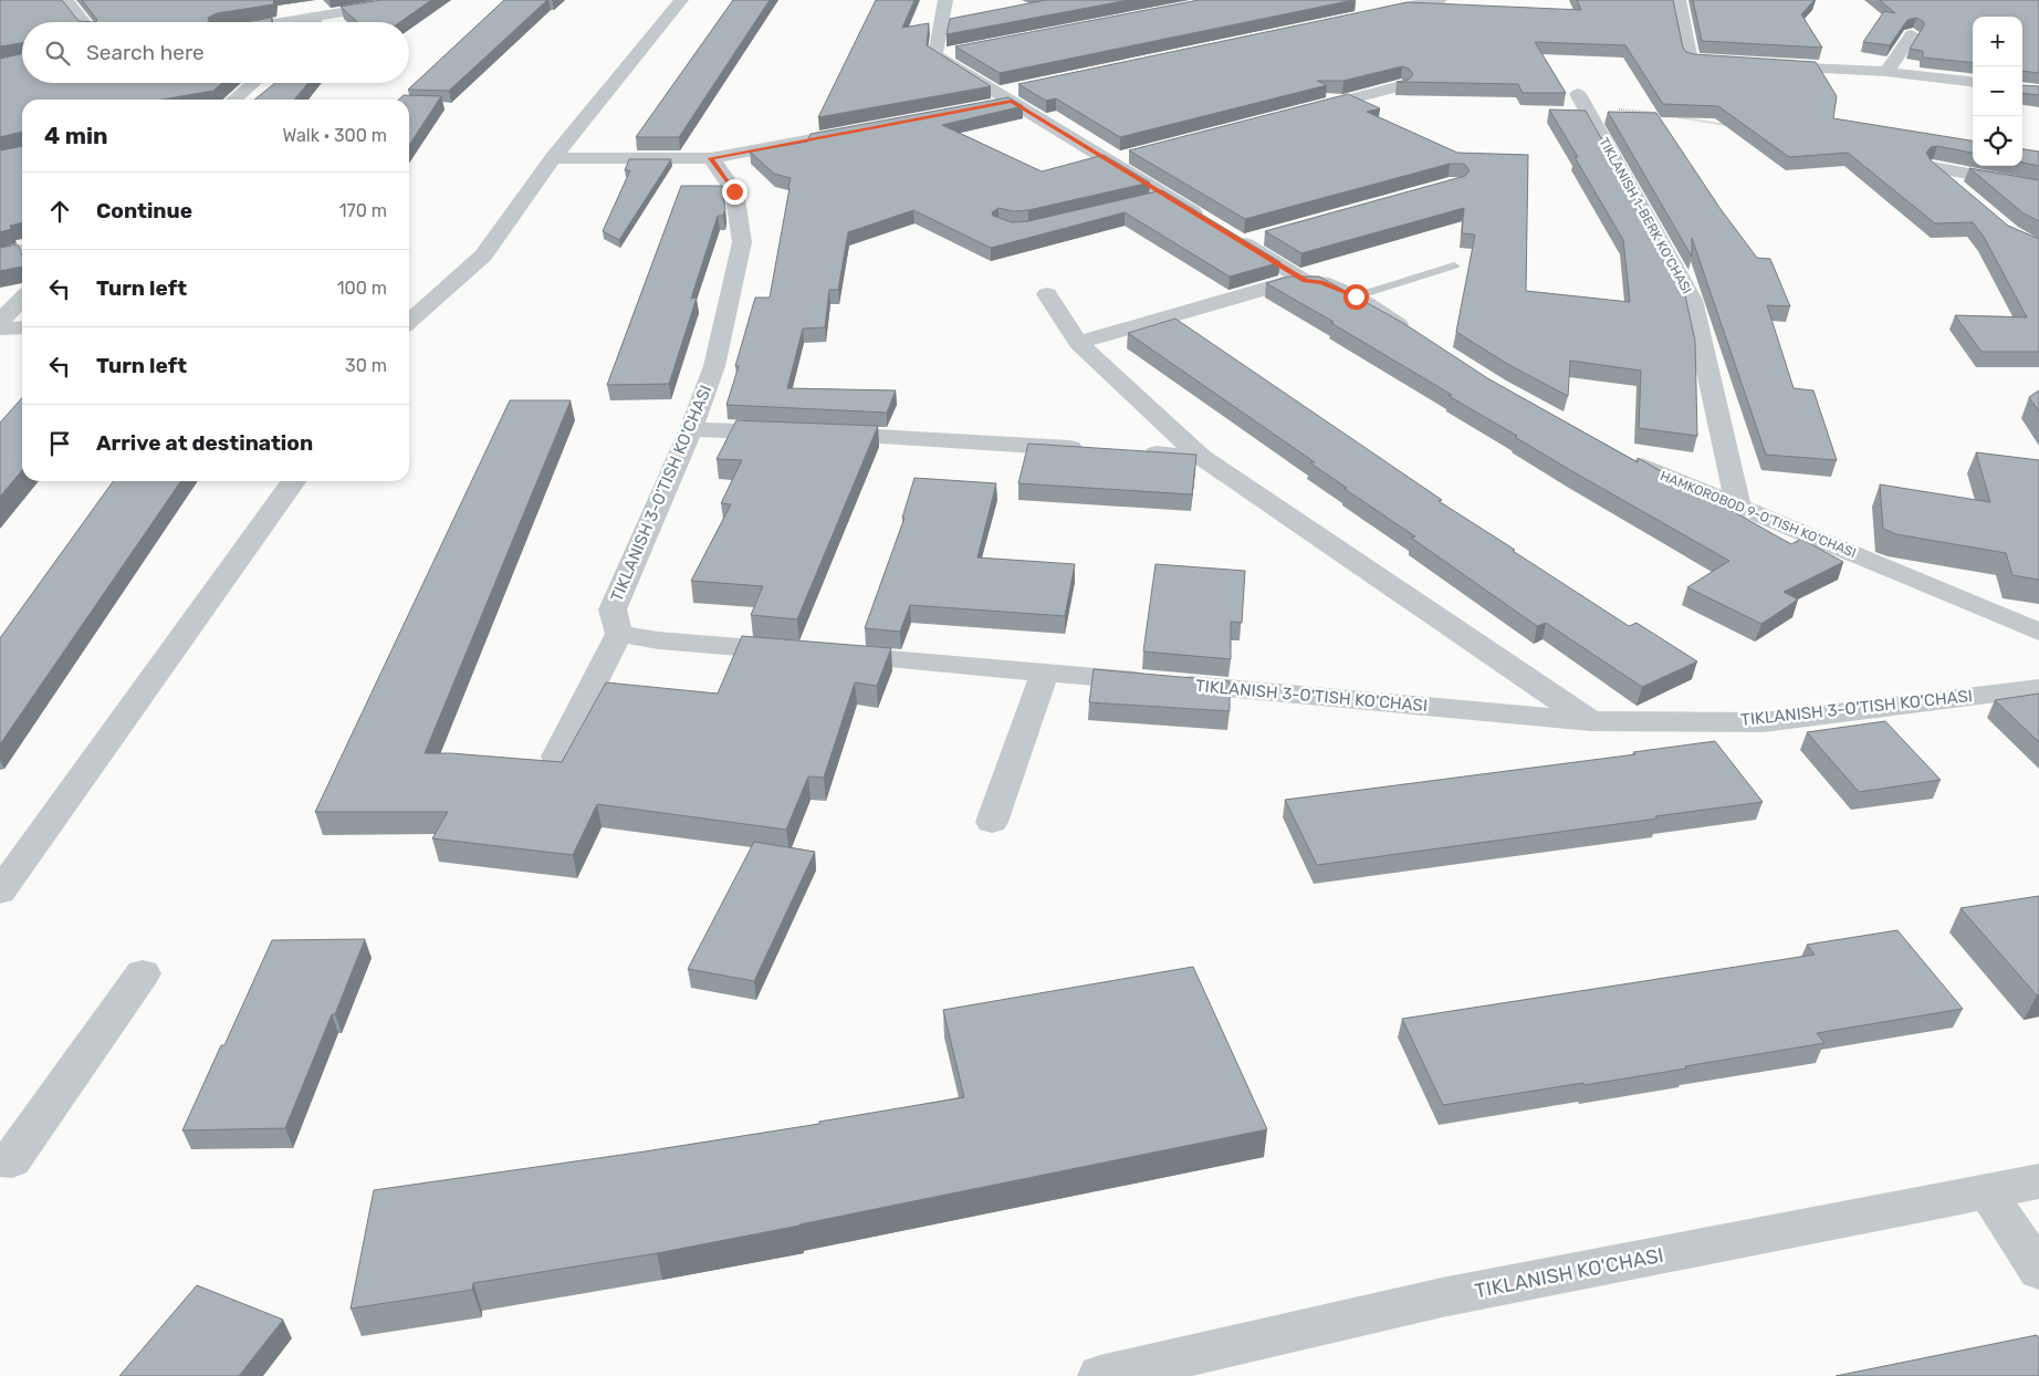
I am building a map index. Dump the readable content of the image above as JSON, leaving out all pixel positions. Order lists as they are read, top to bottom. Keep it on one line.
{"streets":{"street":["TIKLANISH 1-BERK KO'CHASI","TIKLANISH 3-O'TISH KO'CHASI","HAMKOROBOD 9-O'TISH KO'CHASI","TIKLANISH KO'CHASI"]},"crossings":[["TIKLANISH 1-BERK KO'CHASI","HAMKOROBOD 9-O'TISH KO'CHASI"]],"page":{"map_buttons":["+","−"],"search":"Search here","heading":["4 min","Walk · 300 m"],"list":[["Continue","170 m"],["Turn left","100 m"],["Turn left","30 m"],"Arrive at destination"]}}
